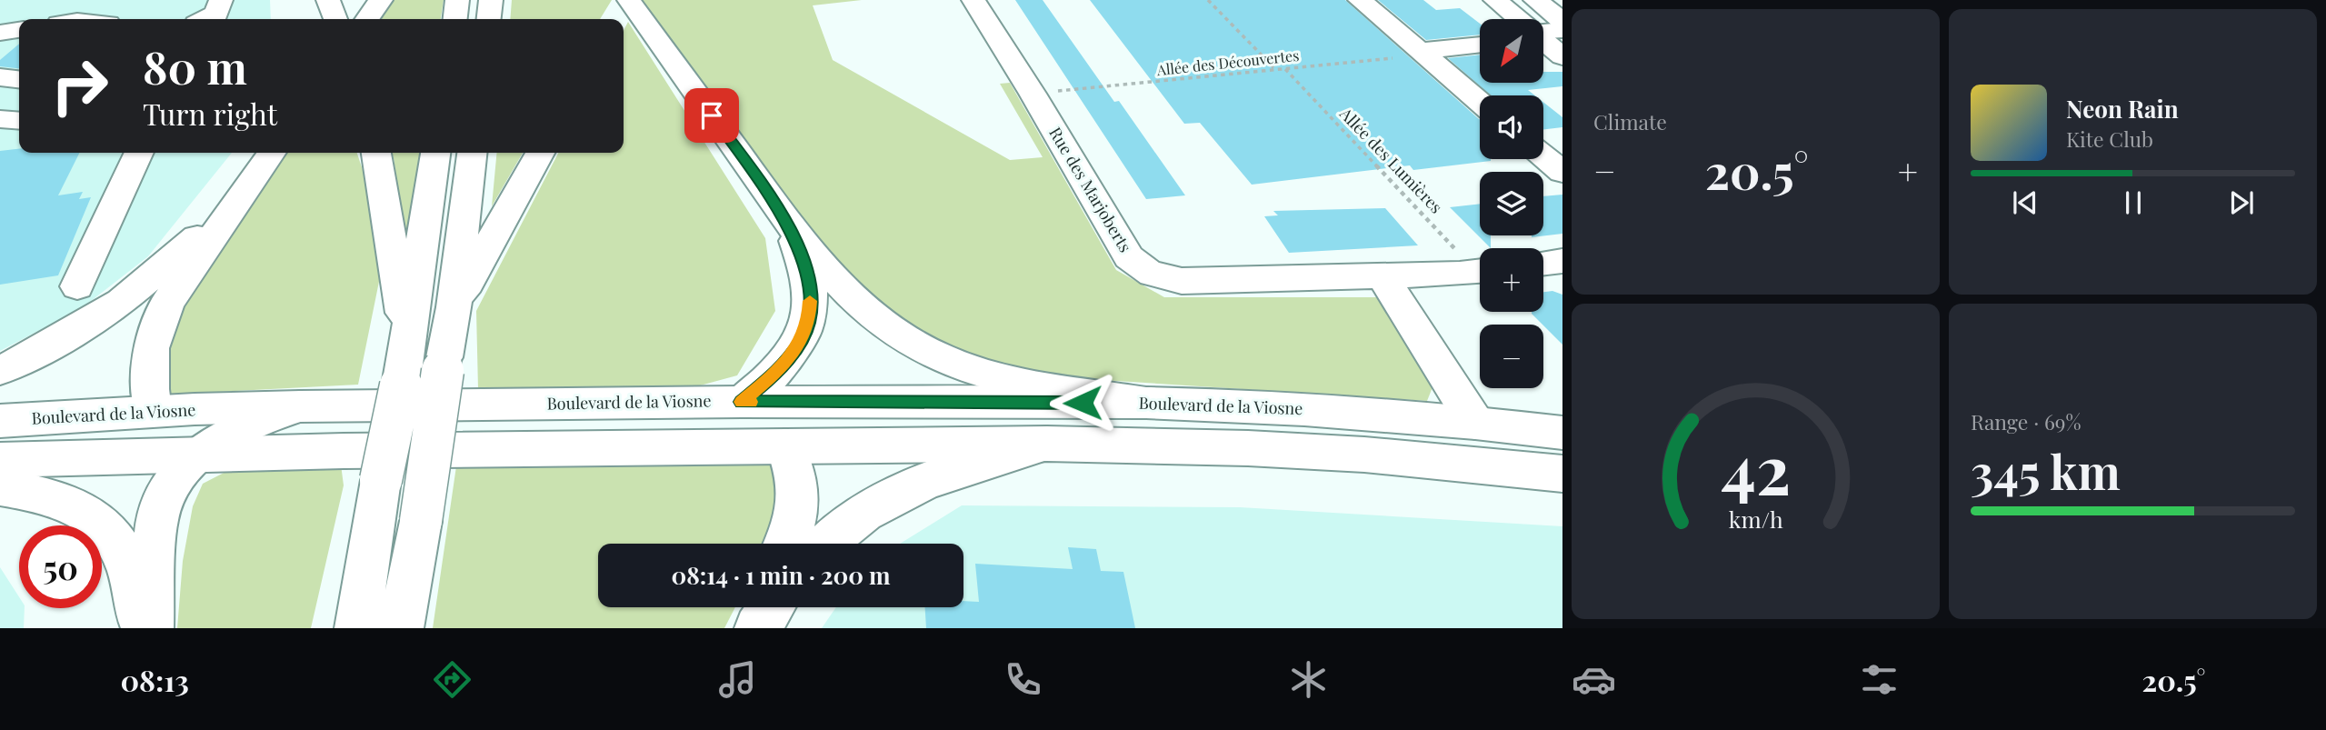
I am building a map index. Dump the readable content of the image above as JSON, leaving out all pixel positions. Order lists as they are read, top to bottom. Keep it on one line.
{"streets":{"main road":["Rue des Marjoberts","Boulevard de la Viosne"],"path":["Allée des Découvertes","Allée des Lumières"]},"crossings":[["Allée des Découvertes","Allée des Lumières"],["Allée des Découvertes","Rue des Marjoberts"]],"north":"bottom left","page":{"tile":["Climate",["Range · 69%","345 km"]],"map_buttons":["+","−"],"turn":["80 m","Turn right"],"song":["Neon Rain","Kite Club"],"heat":["−","20.5°","+"],"limit":"50","trip":"08:14 · 1 min · 200 m","tabs":["08:13","20.5°"],"gauge":["42","km/h"]}}
